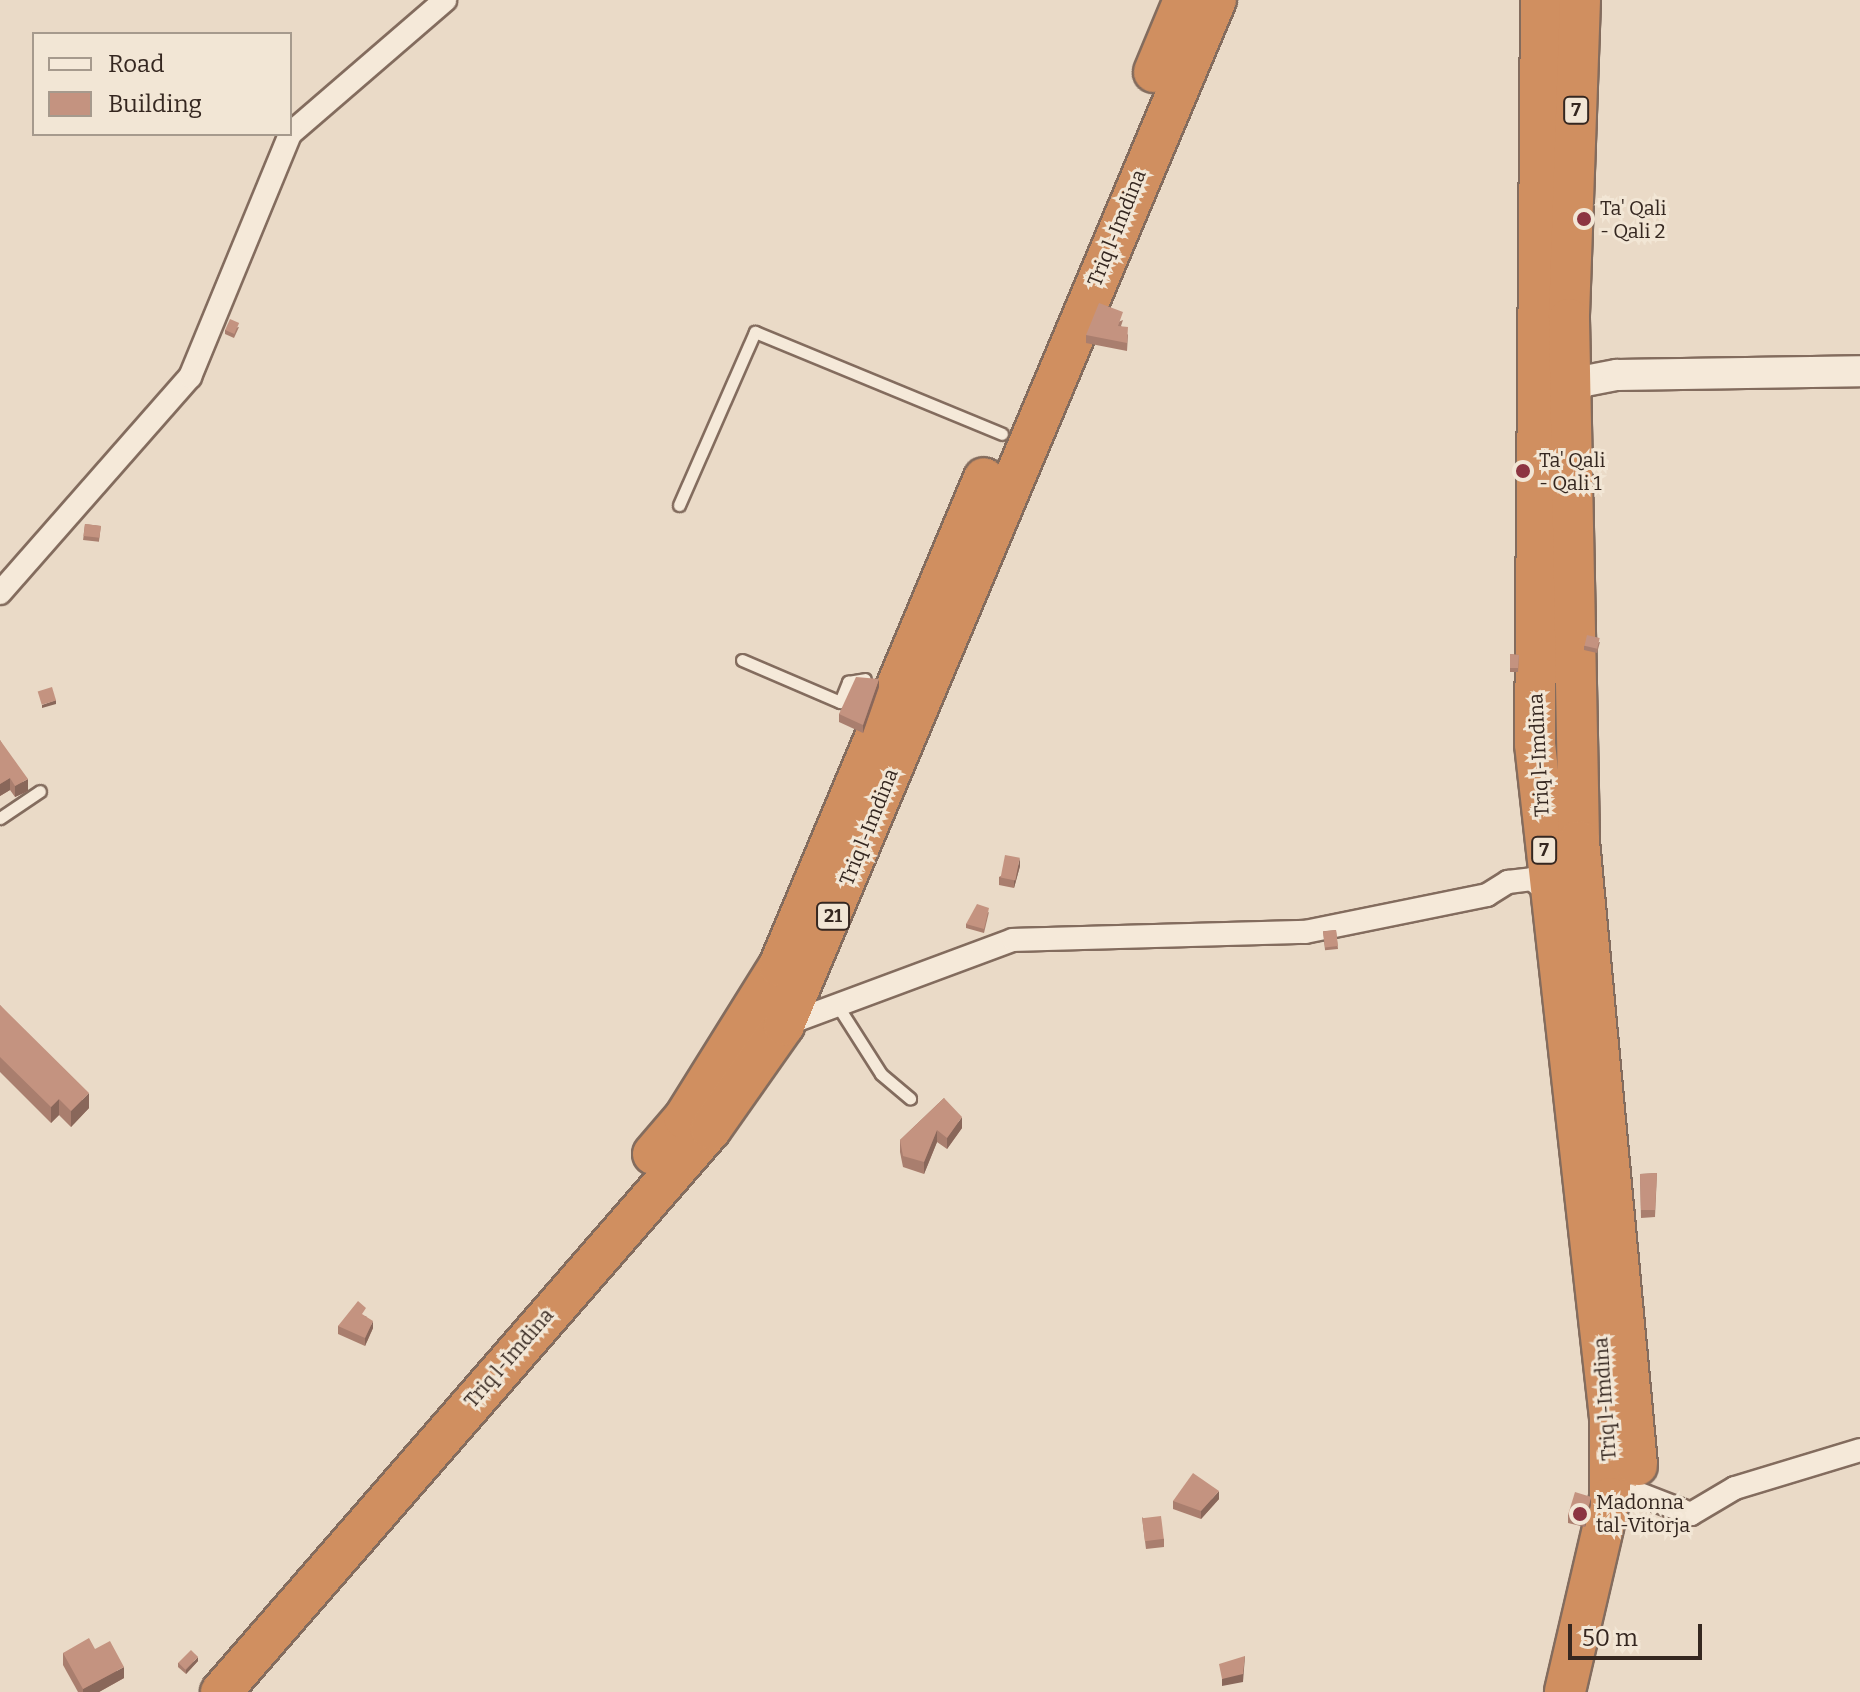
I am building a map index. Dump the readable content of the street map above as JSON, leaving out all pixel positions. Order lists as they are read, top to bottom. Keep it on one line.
{"streets":{"highway":["7","Triq l-Imdina","21"]},"places":["Ta' Qali - Qali 2","Ta' Qali - Qali 1","Madonna tal-Vitorja"],"legend":["Road","Building"],"scale_bar":"50 m"}
